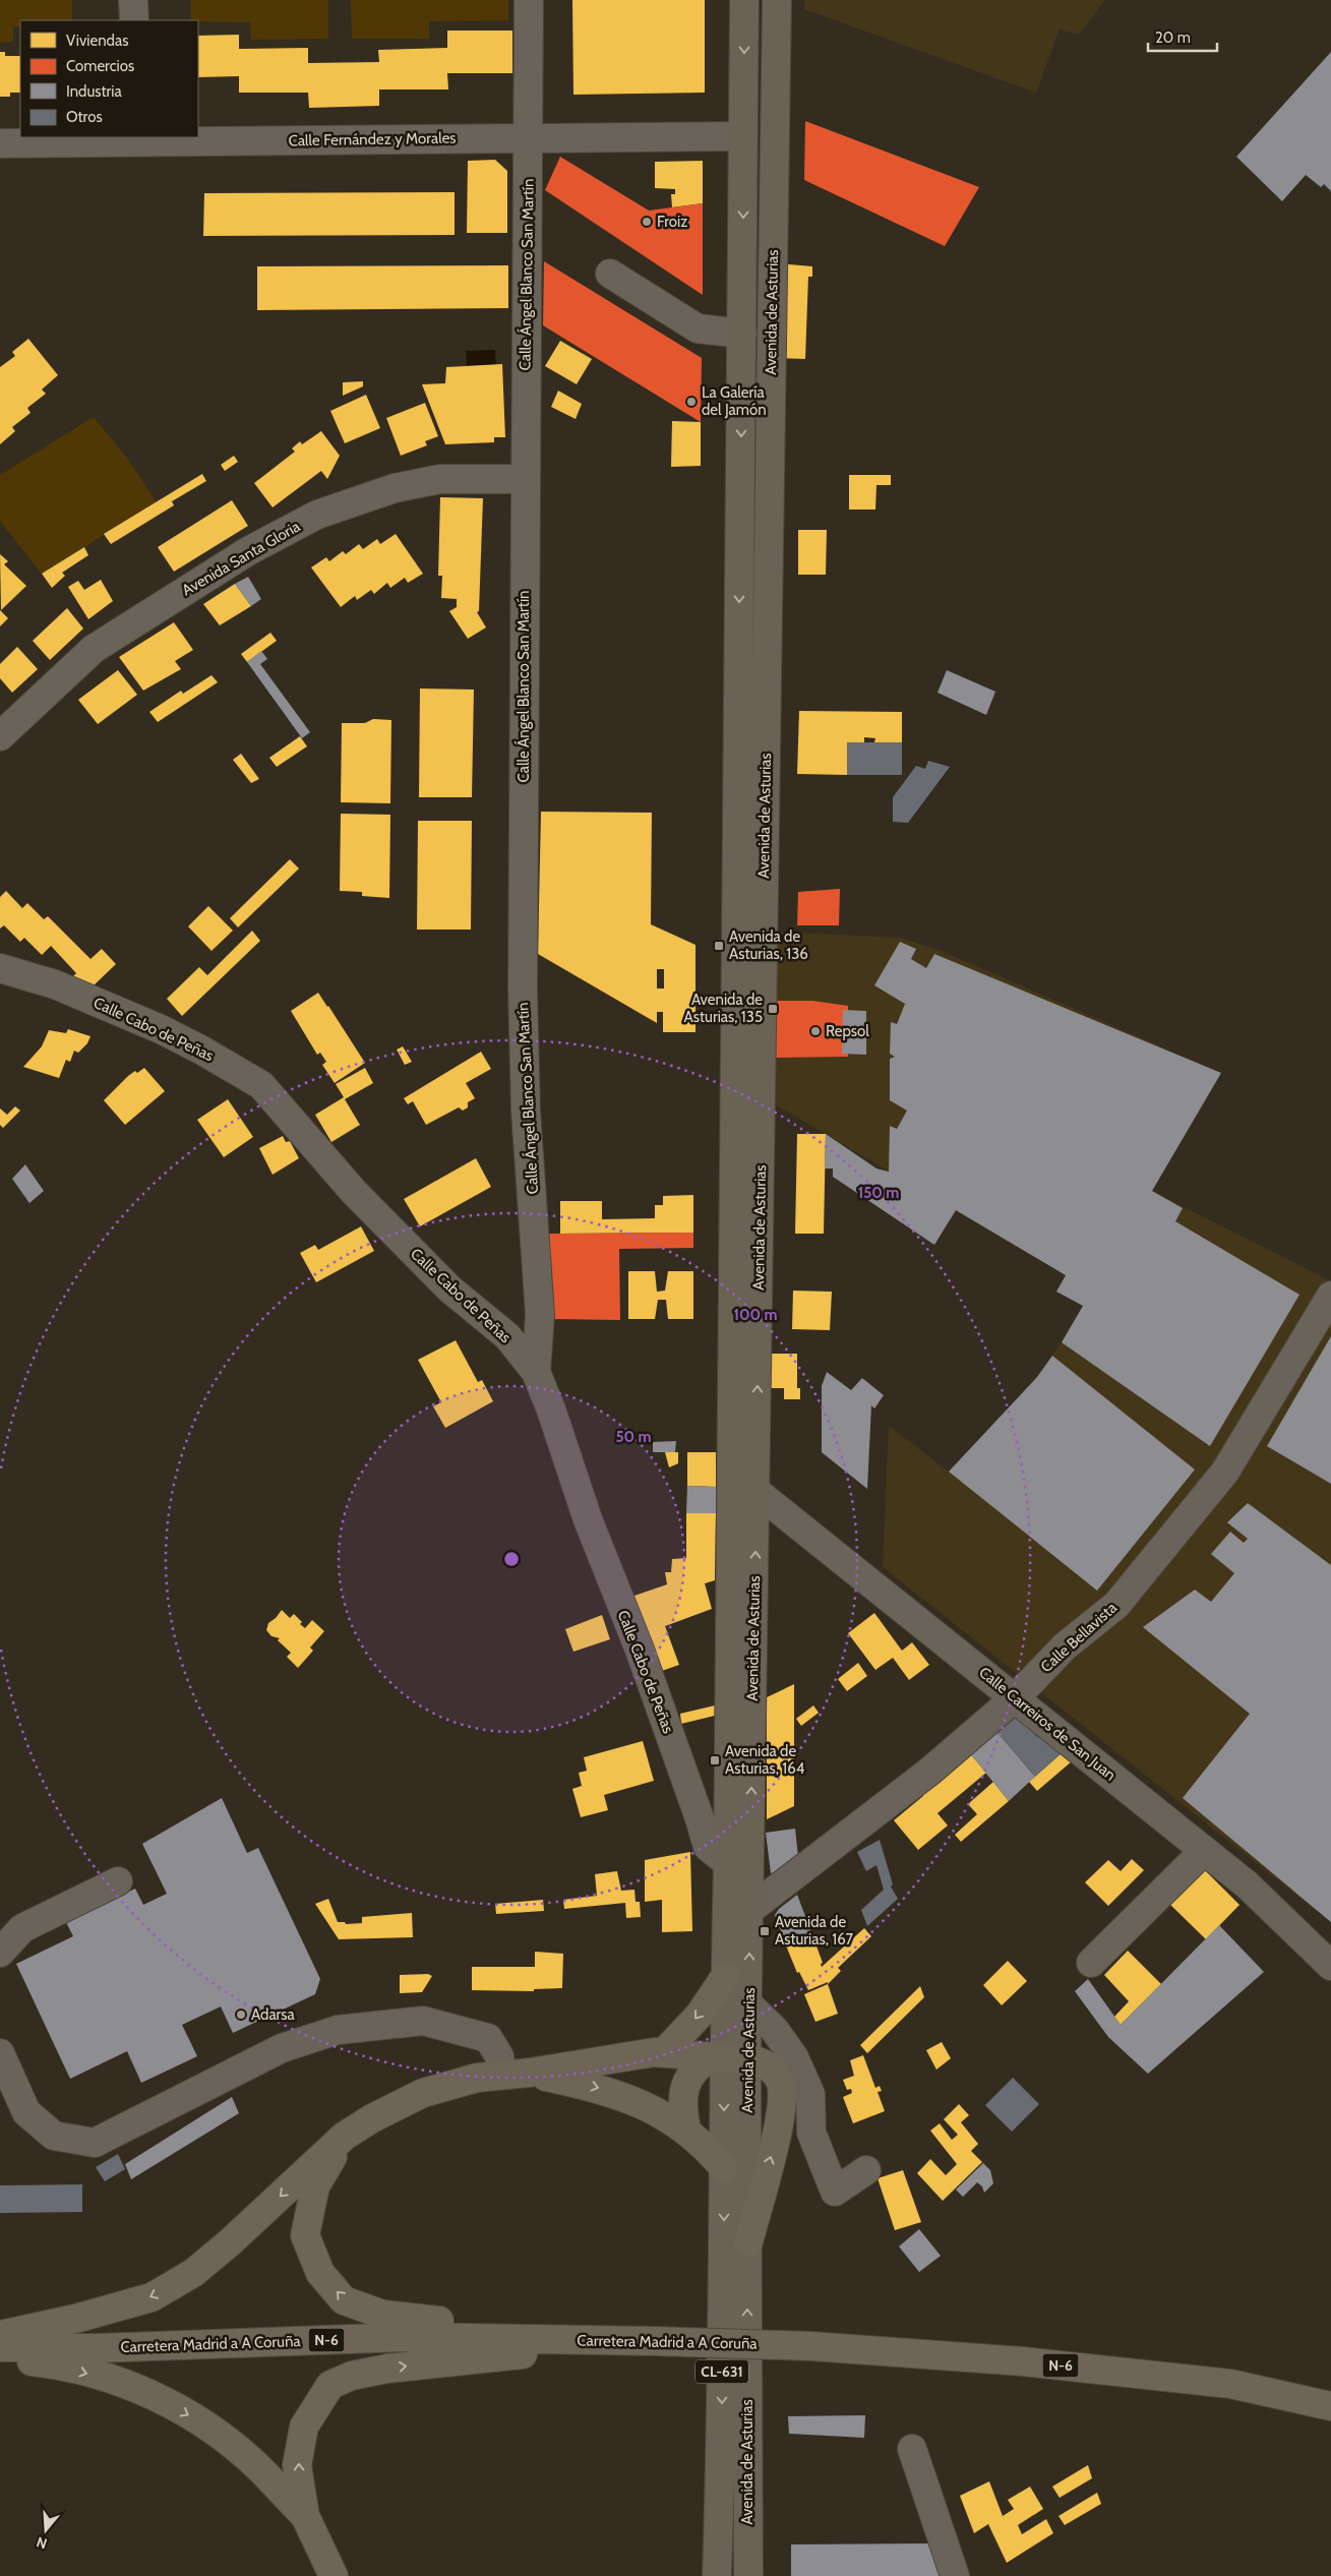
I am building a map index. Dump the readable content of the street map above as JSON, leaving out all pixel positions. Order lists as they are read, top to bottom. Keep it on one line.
{"streets":{"highway":["N-6","Carretera Madrid a A Coruña"],"main road":["Avenida de Asturias","CL-631"],"street":["Calle Fernández y Morales","Calle Ángel Blanco San Martín","Avenida Santa Gloria","Calle Cabo de Peñas","Calle Bellavista","Calle Carreiros de San Juan"]},"crossings":[["Calle Fernández y Morales","Calle Ángel Blanco San Martín"],["Calle Fernández y Morales","Avenida de Asturias"],["Calle Ángel Blanco San Martín","Avenida Santa Gloria"],["Calle Ángel Blanco San Martín","Calle Cabo de Peñas"],["Avenida de Asturias","Calle Cabo de Peñas"],["Avenida de Asturias","Calle Bellavista"],["Avenida de Asturias","Calle Carreiros de San Juan"],["Calle Bellavista","Calle Carreiros de San Juan"]],"places":{"other":["Froiz","La Galería del Jamón","Repsol","Adarsa"],"transit":["Avenida de Asturias, 136","Avenida de Asturias, 135","Avenida de Asturias, 164","Avenida de Asturias, 167"]},"legend":["Viviendas","Comercios","Industria","Otros"],"scale_bar":"20 m","north":"bottom","rings":["150 m","100 m","50 m"]}
